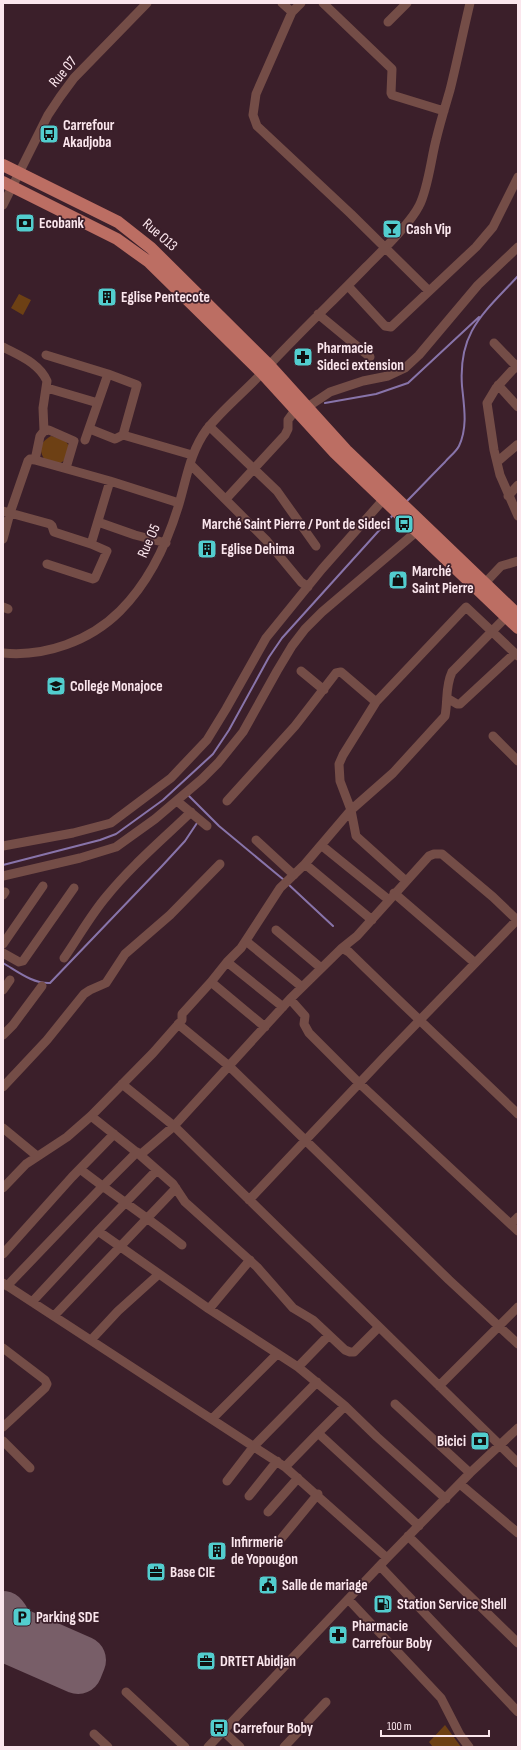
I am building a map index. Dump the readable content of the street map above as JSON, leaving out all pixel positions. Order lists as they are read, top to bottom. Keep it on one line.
{"streets":{"main road":["Rue O13"],"street":["Rue 07","Rue O5"]},"crossings":[["Rue 07","Rue O13"],["Rue O13","Rue O5"]],"places":{"bus stop":["Carrefour Akadjoba","Marché Saint Pierre / Pont de Sideci","Carrefour Boby"],"bank":["Ecobank","Bicici"],"bar":["Cash Vip"],"building":["Eglise Pentecote","Eglise Dehima","Infirmerie de Yopougon"],"pharmacy":["Pharmacie Sideci extension","Pharmacie Carrefour Boby"],"shop":["Marché Saint Pierre"],"school or university":["College Monajoce"],"office":["Base CIE","DRTET Abidjan"],"public building":["Salle de mariage"],"fuel station":["Station Service Shell"],"parking":["Parking SDE"]},"scale_bar":"100 m"}
